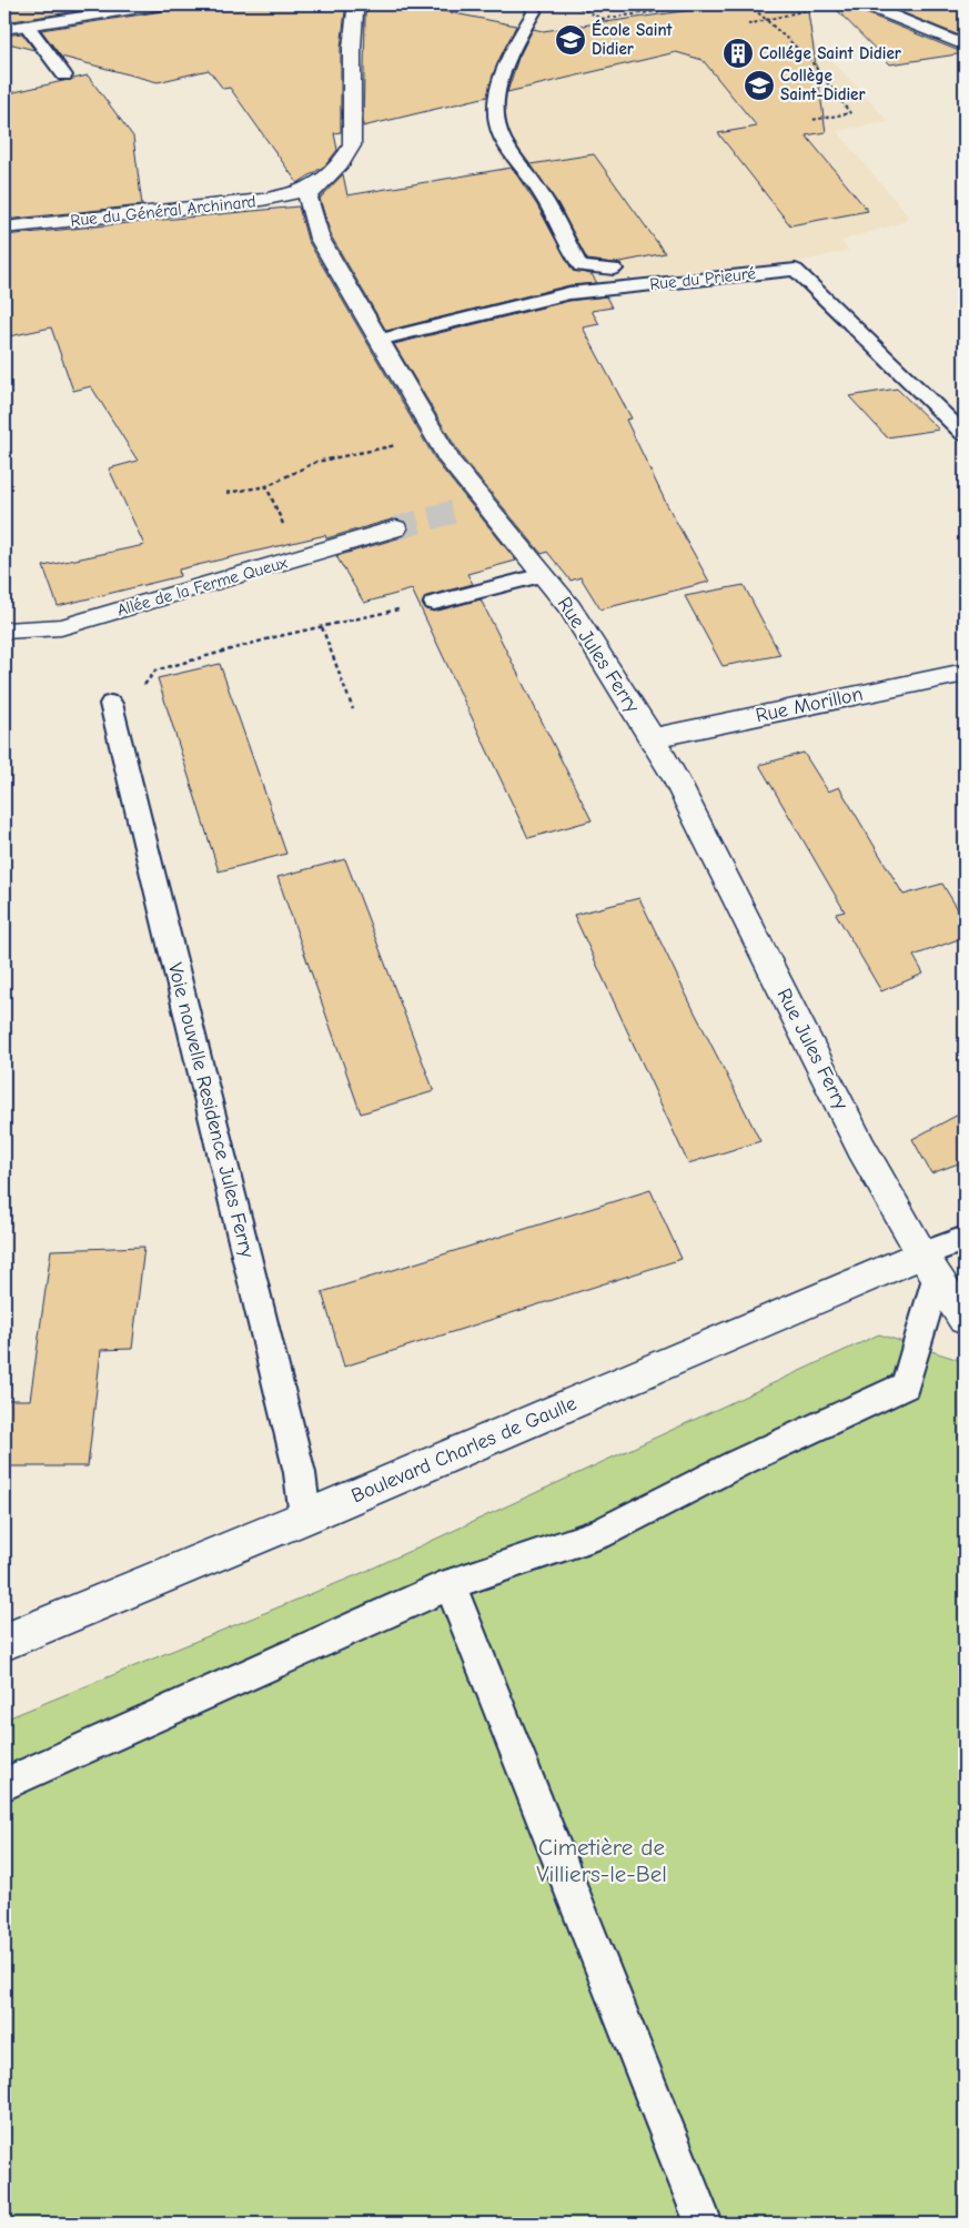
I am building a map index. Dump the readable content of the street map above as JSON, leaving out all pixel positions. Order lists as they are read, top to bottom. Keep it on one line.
{"streets":{"street":["Rue du Général Archinard","Allée de la Ferme Queux","Rue Jules Ferry","Rue Morillon","Boulevard Charles de Gaulle"],"lane":["Rue du Prieuré","Voie nouvelle Residence Jules Ferry"]},"crossings":[["Rue du Général Archinard","Rue Jules Ferry"],["Rue du Prieuré","Rue Jules Ferry"],["Rue Jules Ferry","Rue Morillon"],["Rue Jules Ferry","Boulevard Charles de Gaulle"],["Voie nouvelle Residence Jules Ferry","Boulevard Charles de Gaulle"]],"parks":["Cimetière de Villiers-le-Bel"],"places":{"school or university":["École Saint Didier","Collège Saint-Didier"],"building":["Collége Saint Didier"]}}
